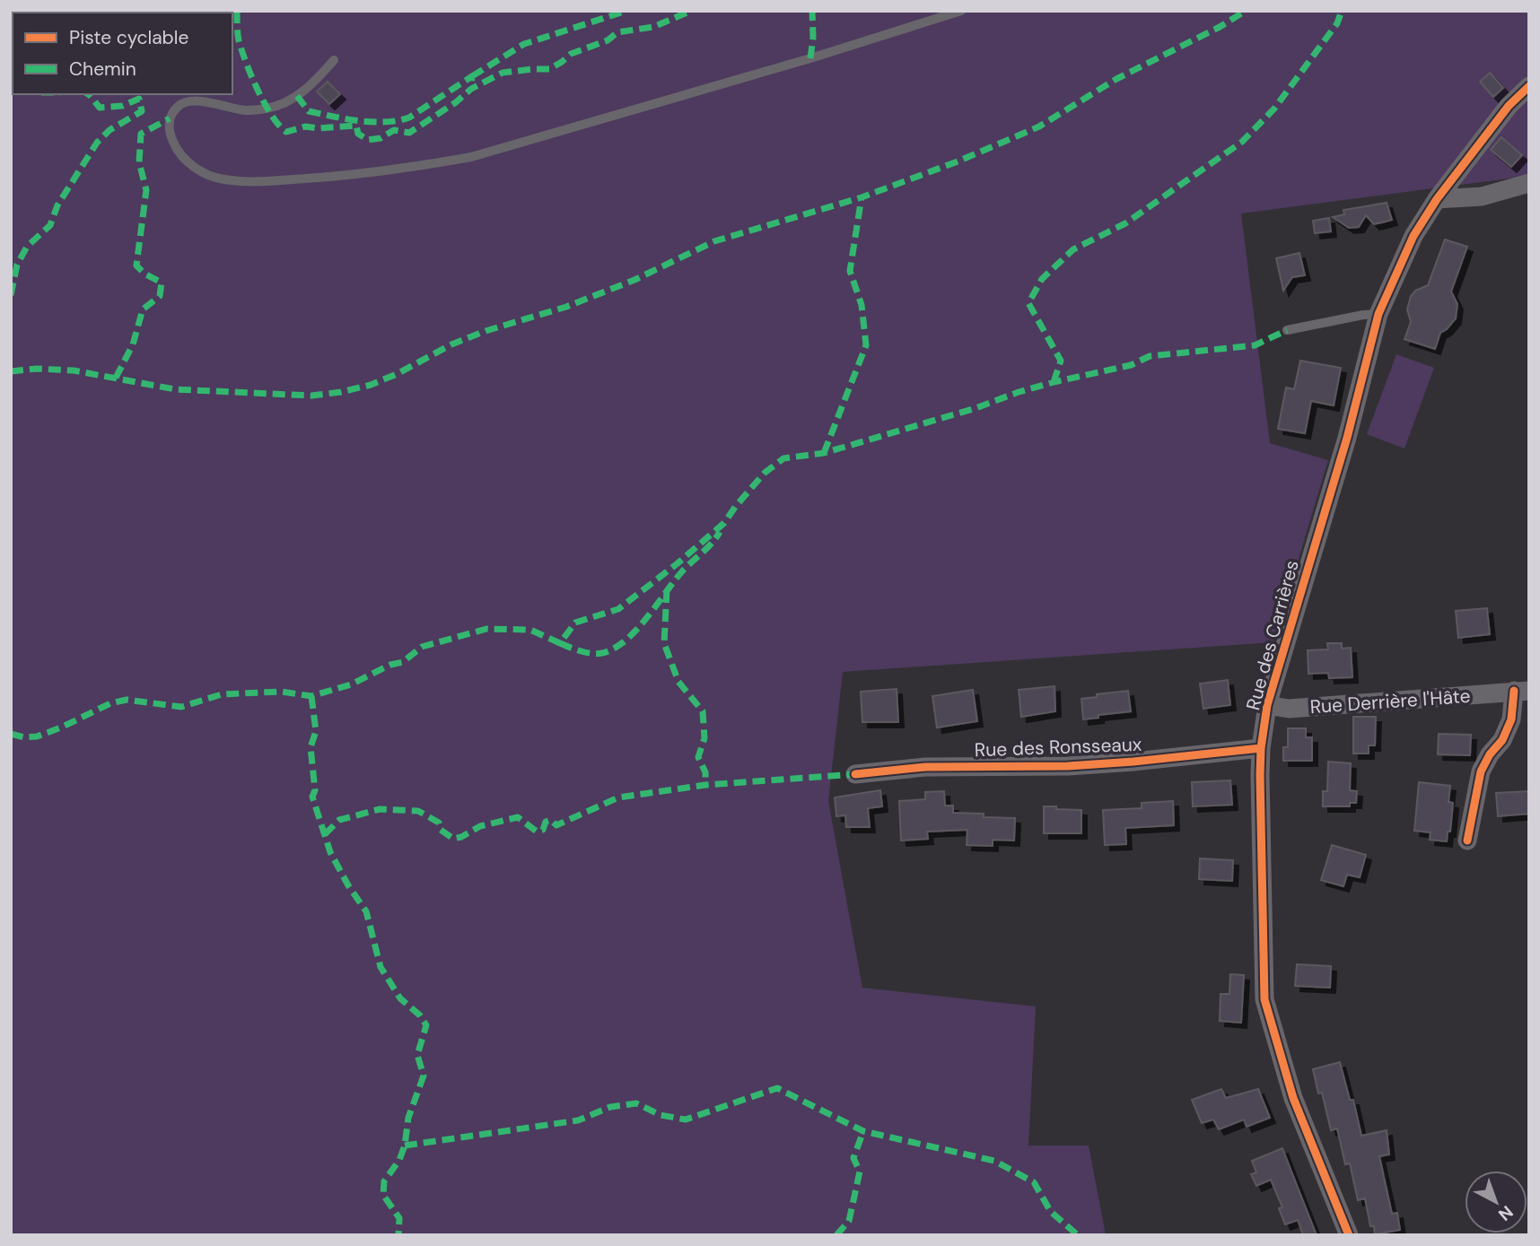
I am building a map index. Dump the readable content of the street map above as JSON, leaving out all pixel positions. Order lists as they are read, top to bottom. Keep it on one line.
{"streets":{"street":["Rue des Carrières","Rue Derrière l'Hâte","Rue des Ronsseaux"]},"crossings":[["Rue des Carrières","Rue Derrière l'Hâte"],["Rue des Carrières","Rue des Ronsseaux"]],"legend":["Piste cyclable","Chemin"],"north":"bottom right"}
